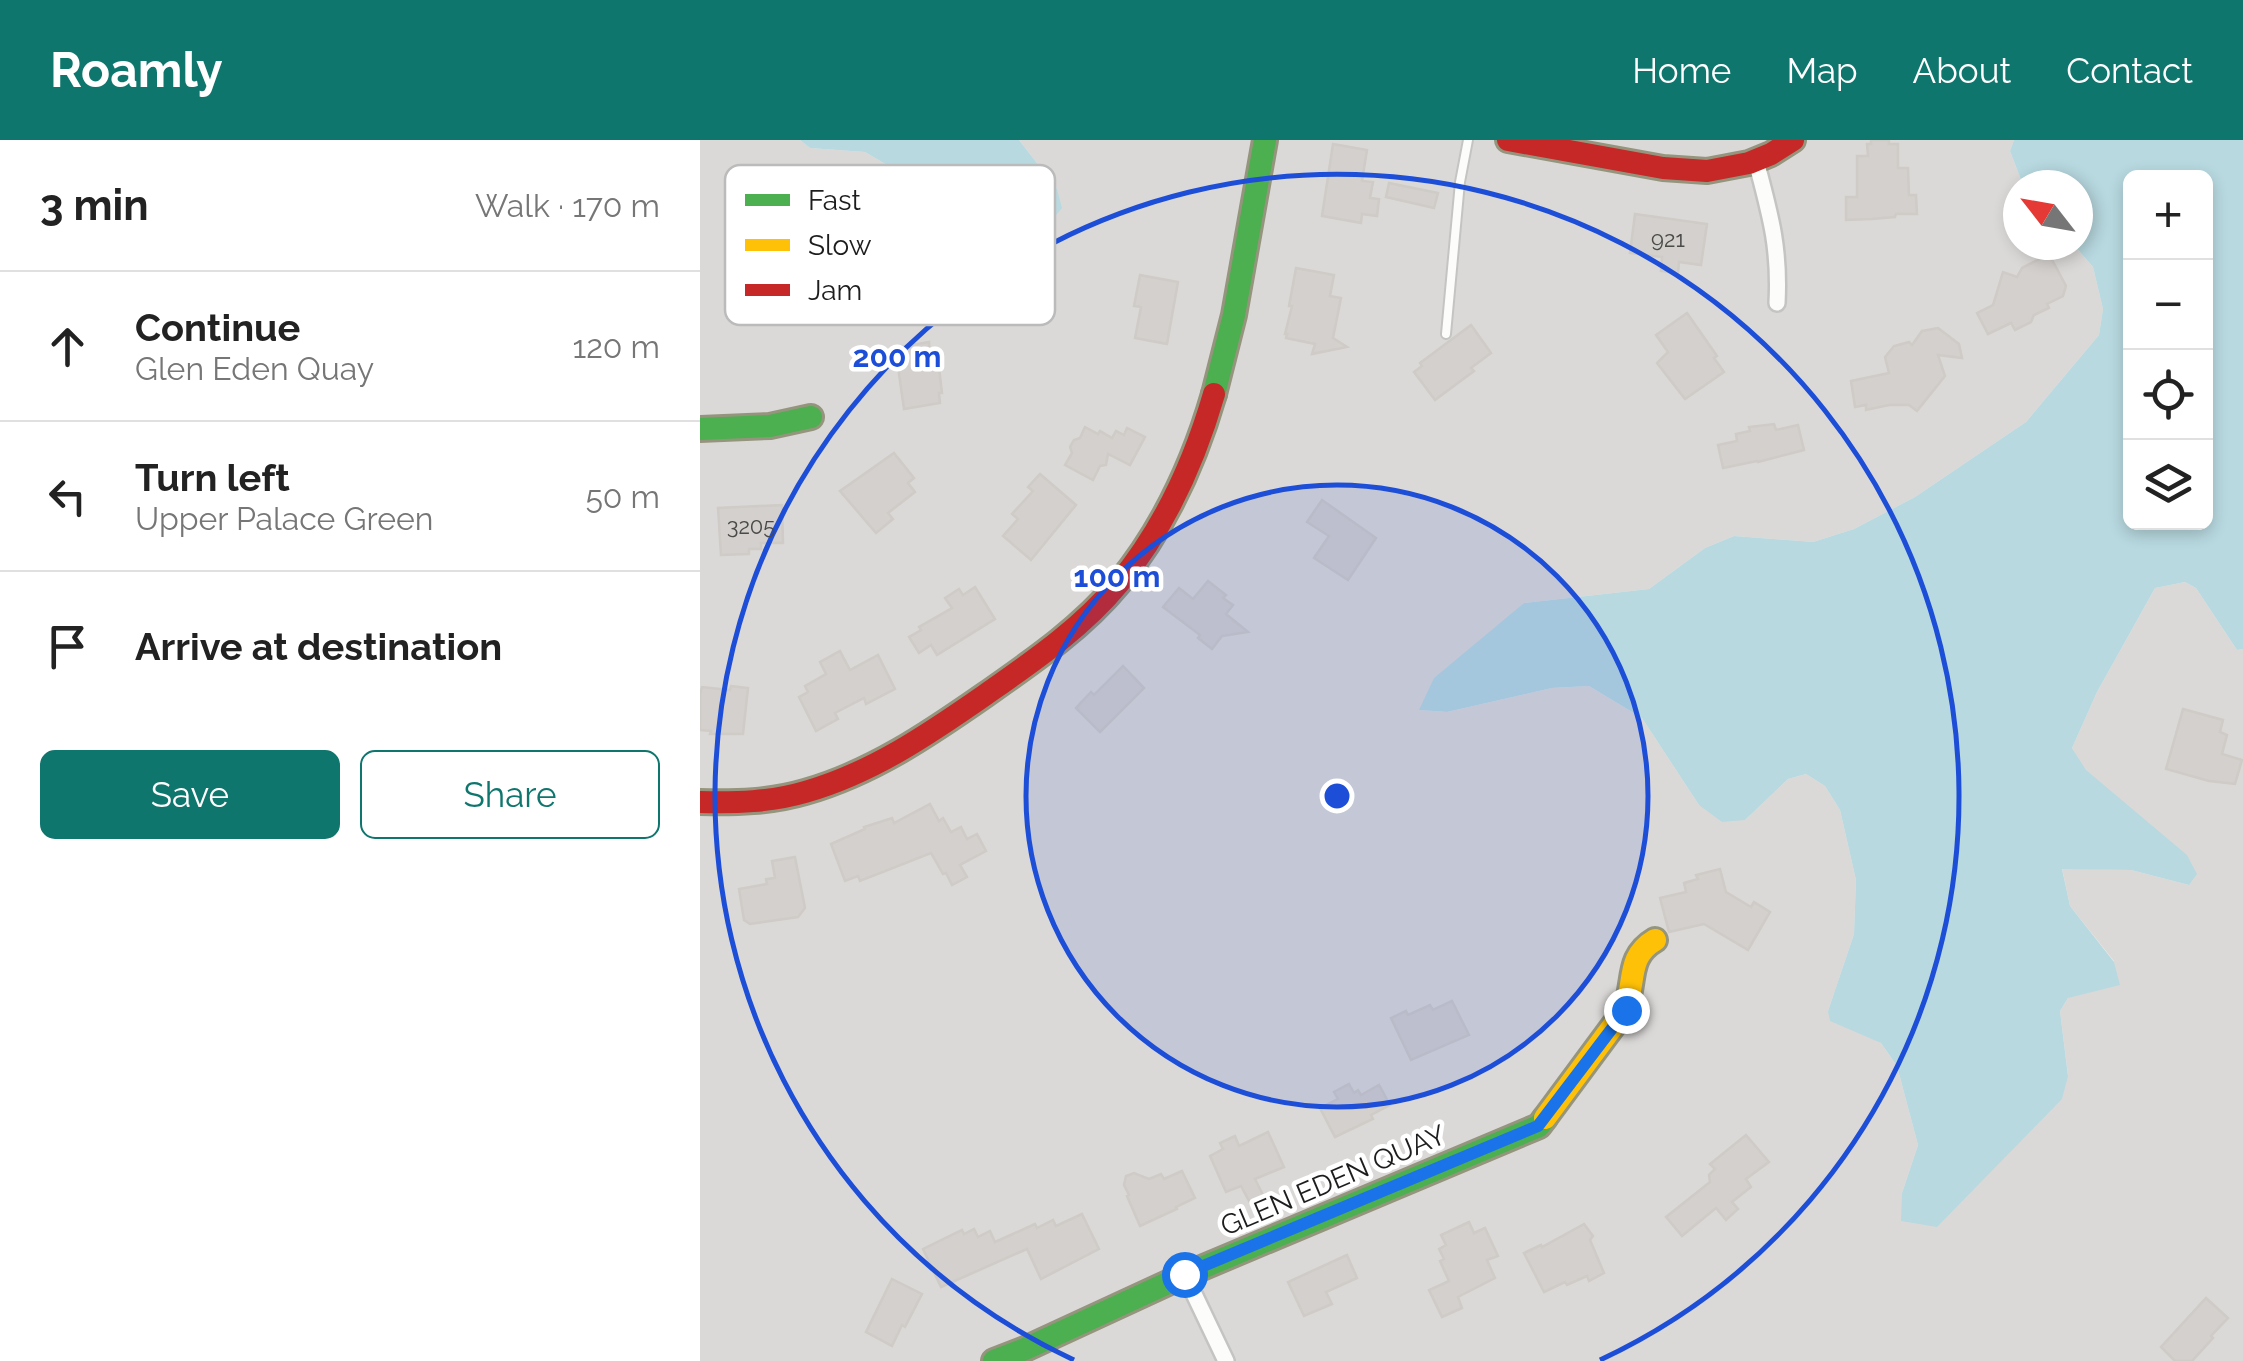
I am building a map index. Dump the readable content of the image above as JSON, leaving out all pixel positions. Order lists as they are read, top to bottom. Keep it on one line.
{"streets":{"street":["GLEN EDEN QUAY"]},"house_numbers":["921","3205"],"legend":["Fast","Slow","Jam"],"north":"top left","page":{"header":"Roamly","nav":["Home","Map","About","Contact"],"heading":["3 min","Walk · 170 m"],"map_buttons":["+","−"],"list":[["Continue","Glen Eden Quay","120 m"],["Turn left","Upper Palace Green","50 m"],"Arrive at destination"],"buttons":["Save","Share"]},"rings":["200 m","100 m"]}
